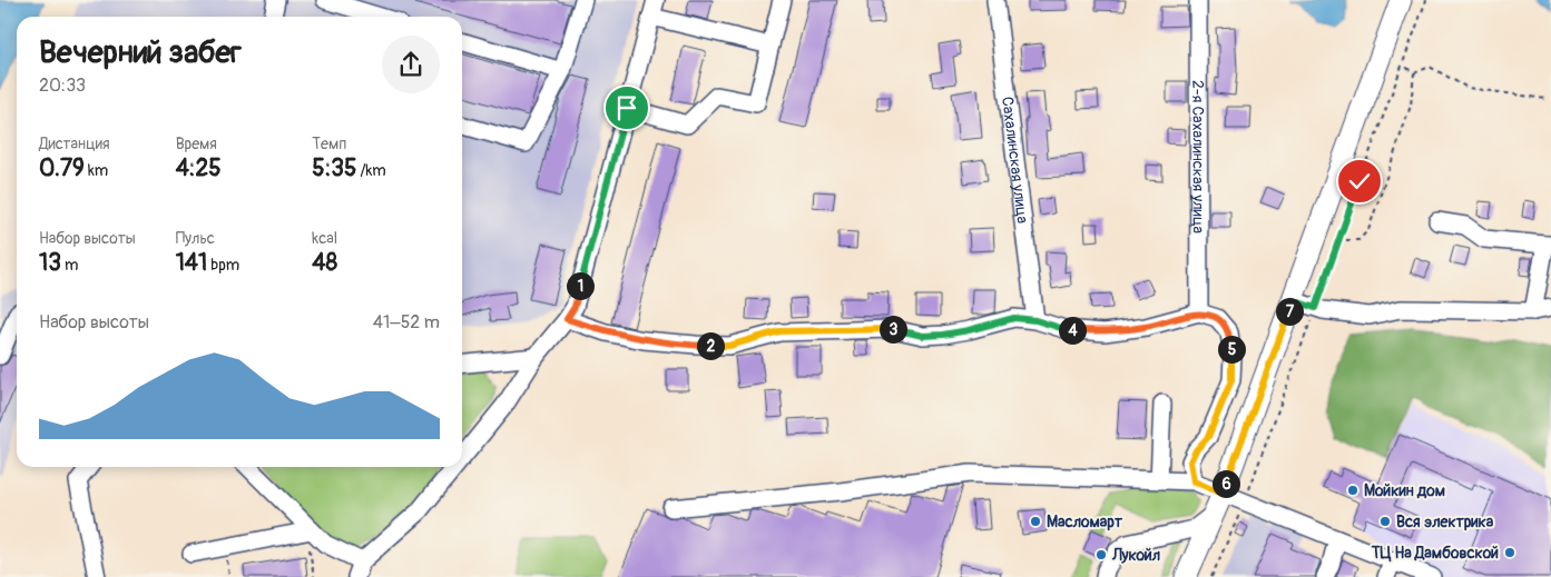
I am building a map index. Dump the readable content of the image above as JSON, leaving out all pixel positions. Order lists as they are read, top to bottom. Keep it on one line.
{"streets":{"street":["2-я Сахалинская улица","Сахалинская улица"]},"places":["Мойкин дом","Масломарт","Вся электрика","ТЦ На Дамбовской","Лукойл"],"page":{"heading":["Вечерний забег","20:33"],"stats":[["Дистанция","0.79 km"],["Время","4:25"],["Темп","5:35 /km"],["Набор высоты","13 m"],["Пульс","141 bpm"],["kcal","48"]],"pins":["1","7","3","4","2","5","6"],"chart":["Набор высоты","41–52 m"]}}
